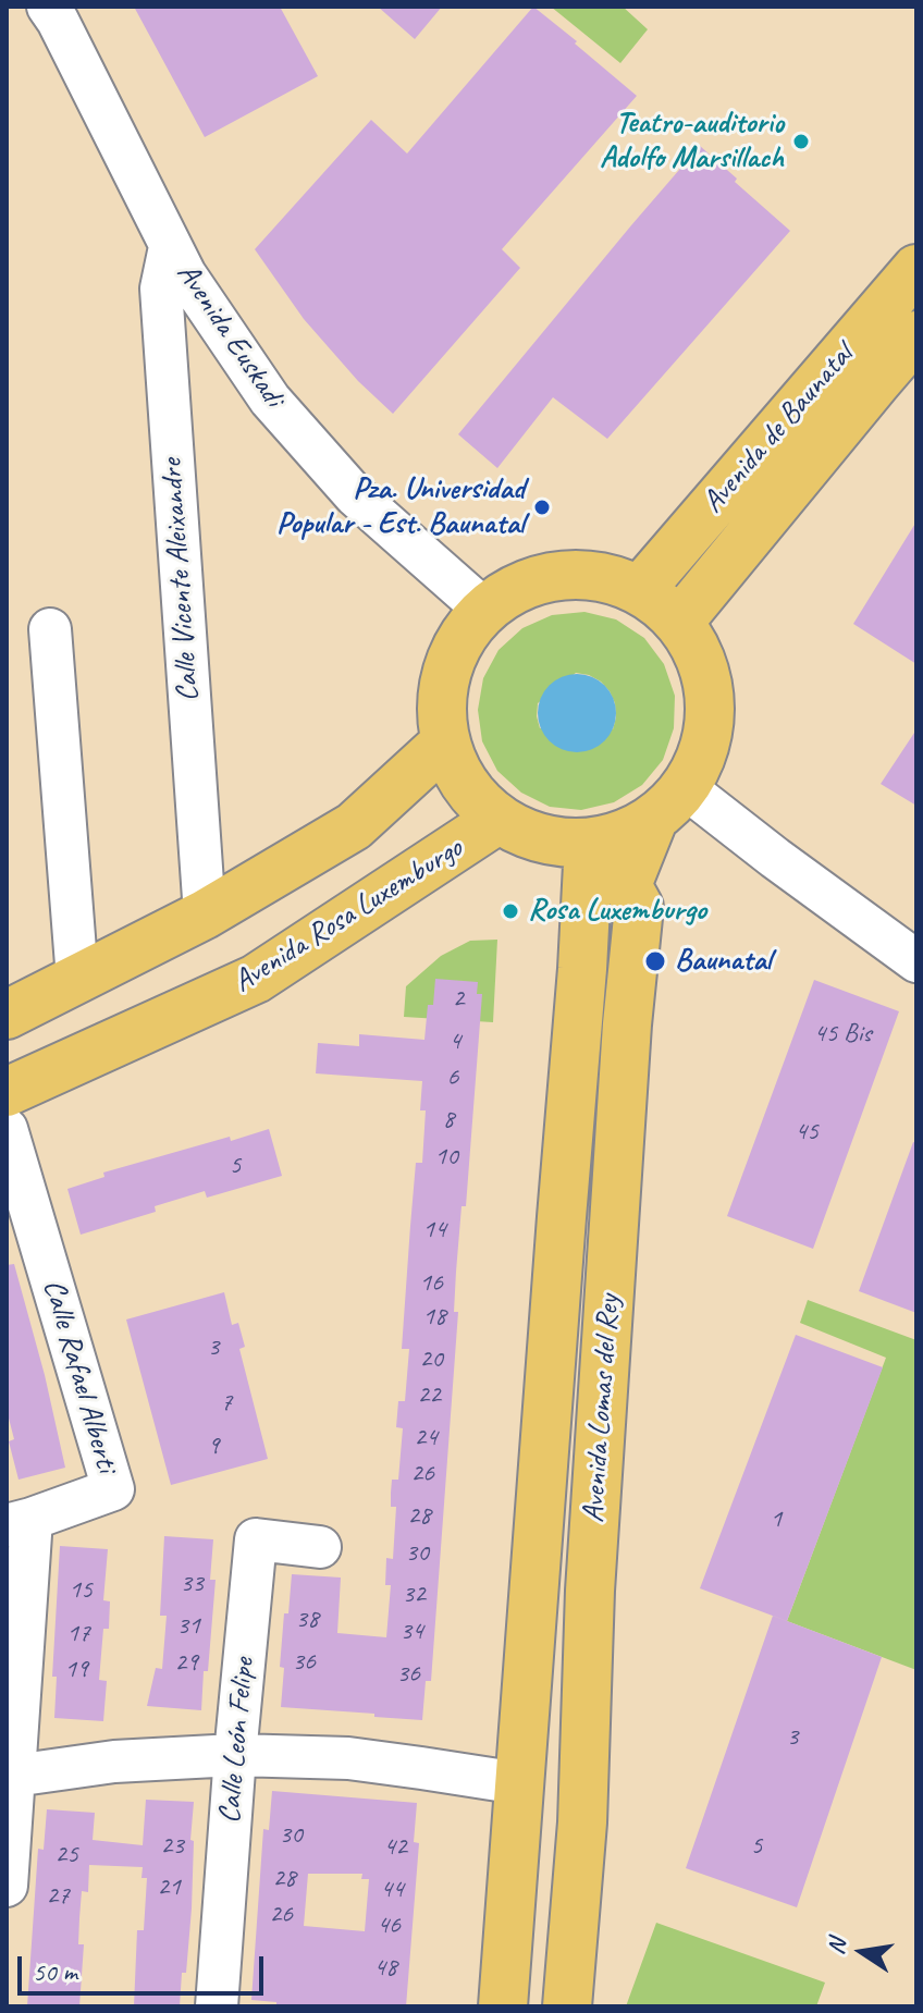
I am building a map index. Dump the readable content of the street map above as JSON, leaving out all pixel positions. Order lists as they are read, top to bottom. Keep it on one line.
{"streets":{"main road":["Avenida de Baunatal","Avenida Rosa Luxemburgo","Avenida Lomas del Rey"],"street":["Avenida Euskadi","Calle Vicente Aleixandre","Calle Rafael Alberti","Calle León Felipe"]},"crossings":[["Avenida Euskadi","Avenida de Baunatal"],["Avenida Euskadi","Calle Vicente Aleixandre"],["Avenida Euskadi","Avenida Rosa Luxemburgo"],["Avenida Euskadi","Avenida Lomas del Rey"],["Avenida de Baunatal","Avenida Rosa Luxemburgo"],["Avenida de Baunatal","Avenida Lomas del Rey"],["Avenida Rosa Luxemburgo","Avenida Lomas del Rey"]],"places":["Teatro-auditorio Adolfo Marsillach","Pza. Universidad Popular - Est. Baunatal","Rosa Luxemburgo","Baunatal"],"house_numbers":["2","45 Bis","4","6","8","45","10","5","14","16","18","3","20","22","7","24","9","26","28","1","30","33","15","32","38","31","34","17","36","29","19","36","3","30","23","5","42","25","28","21","44","27","26","46","48"],"scale_bar":"50 m","north":"left"}
